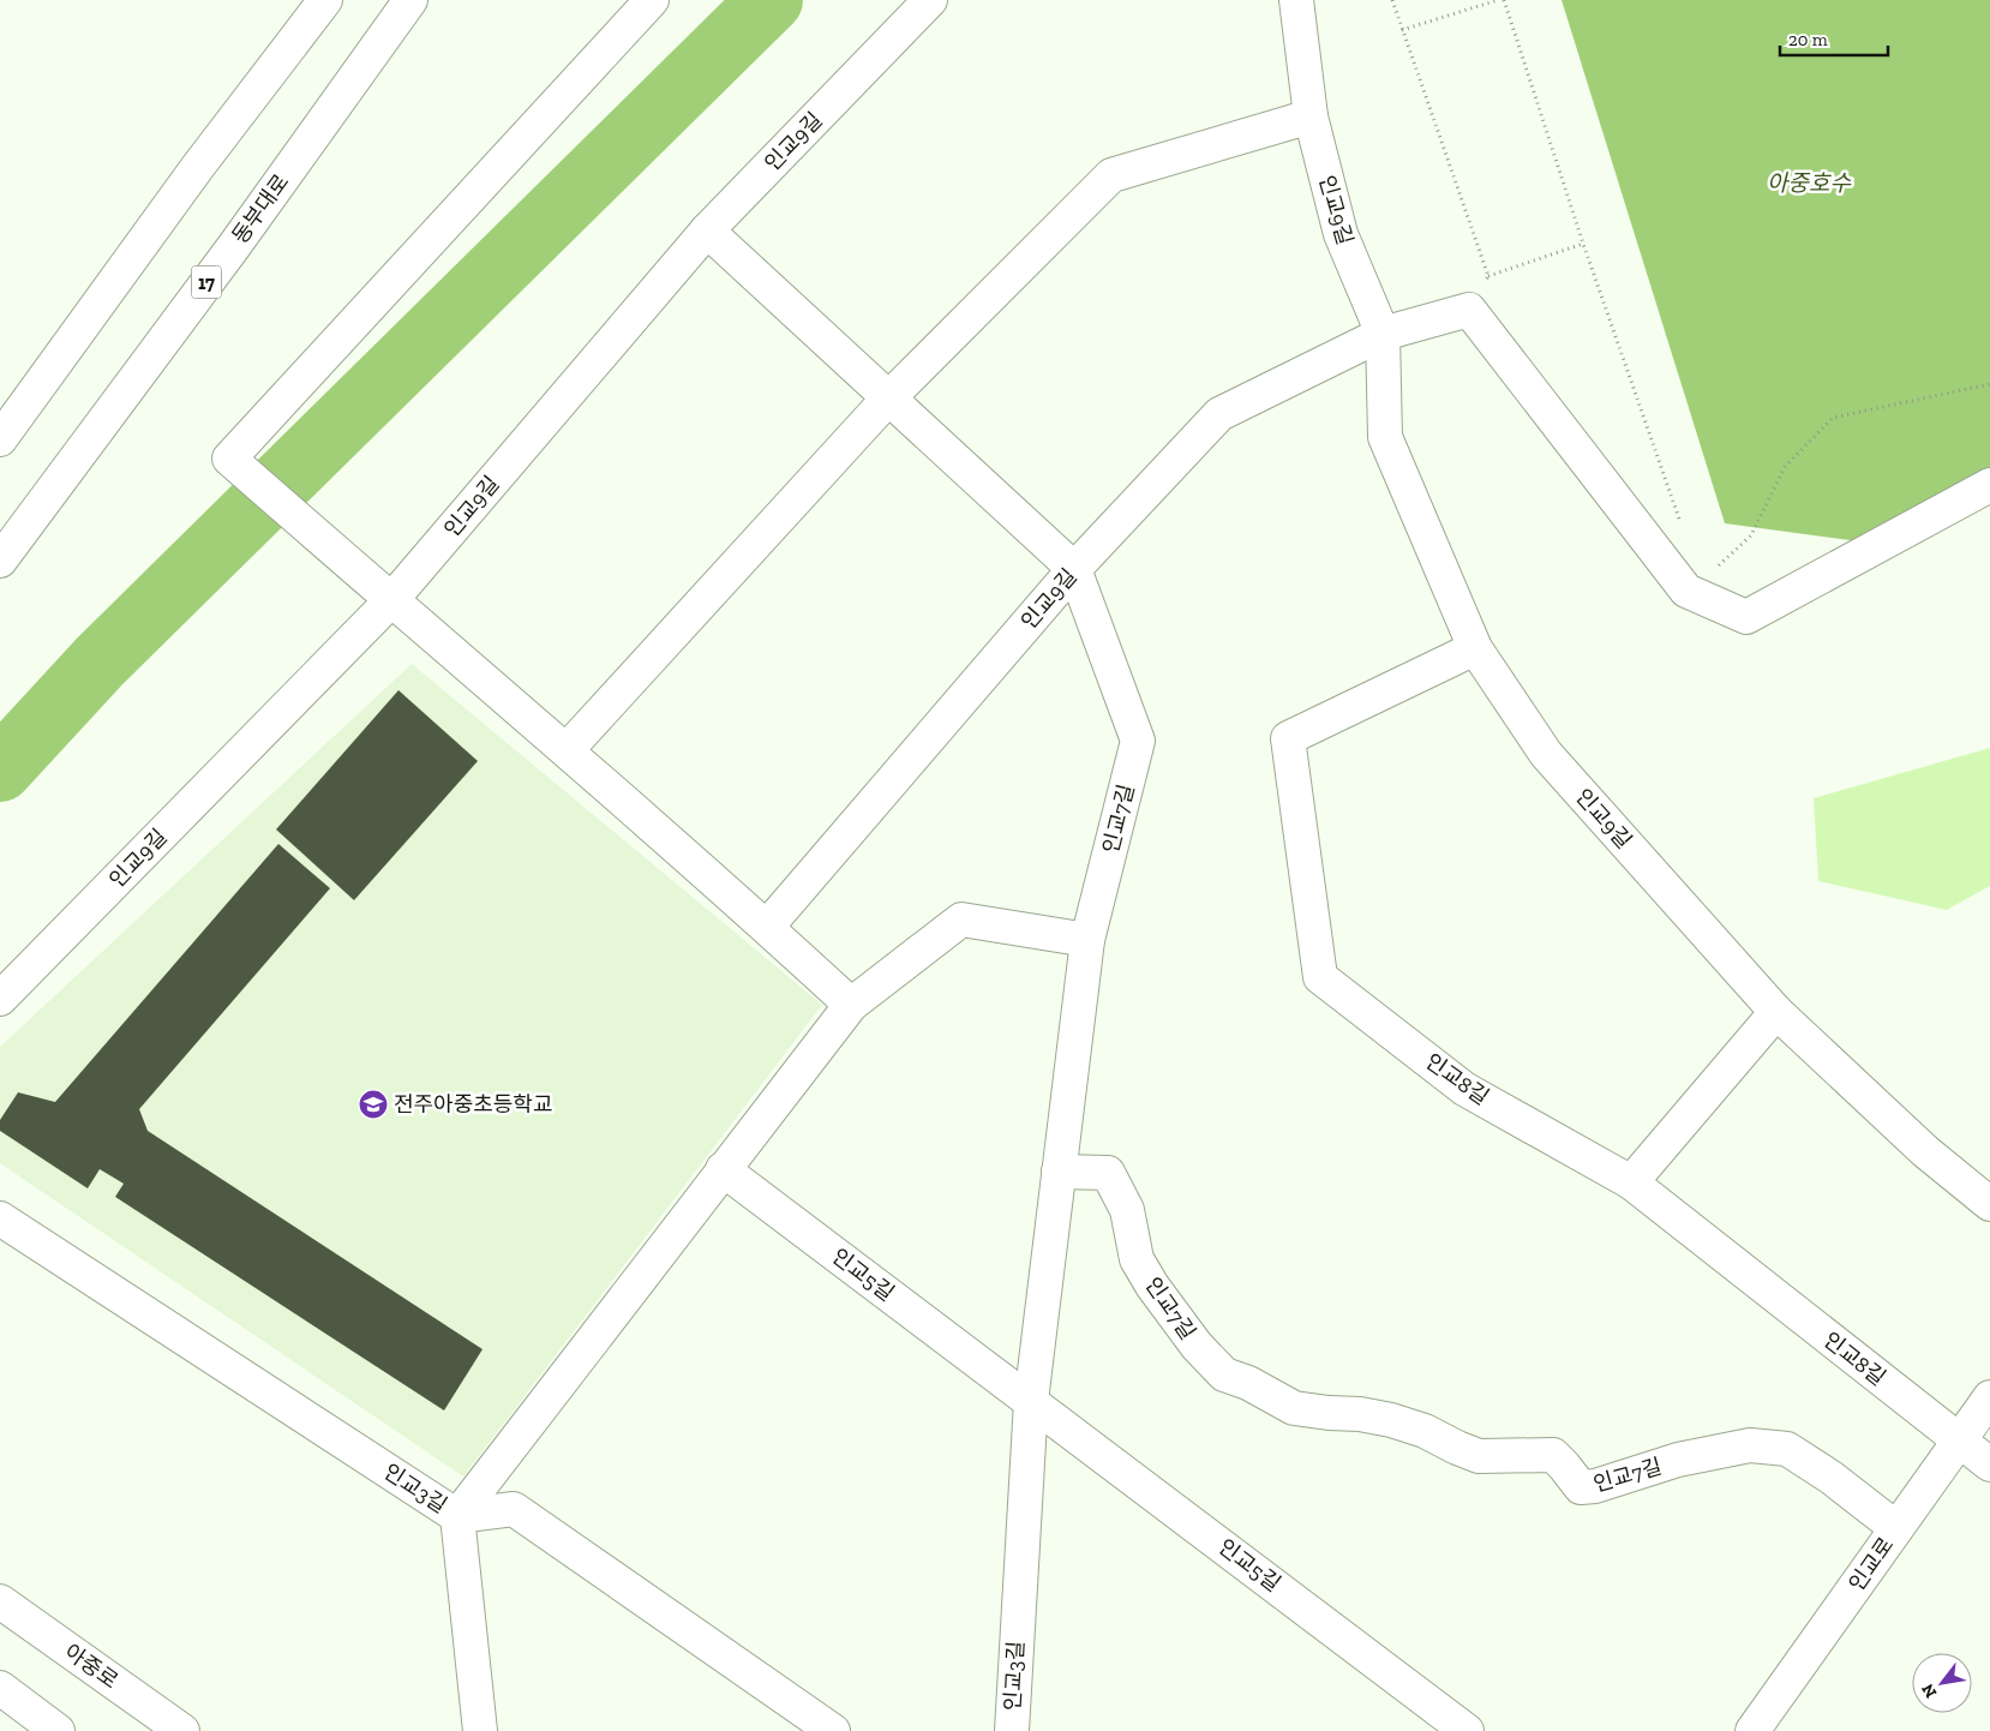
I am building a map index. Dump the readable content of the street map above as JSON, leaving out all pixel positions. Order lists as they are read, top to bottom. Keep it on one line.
{"streets":{"street":["인교9길","동부대로","17","인교7길","인교8길","인교5길","인교3길","인교로","아중로"]},"crossings":[["인교9길","인교7길"],["인교9길","인교8길"],["인교7길","인교로"],["인교8길","인교로"],["인교5길","인교3길"]],"water":["아중호수"],"places":{"school or university":["전주아중초등학교"]},"scale_bar":"20 m","north":"bottom left"}
